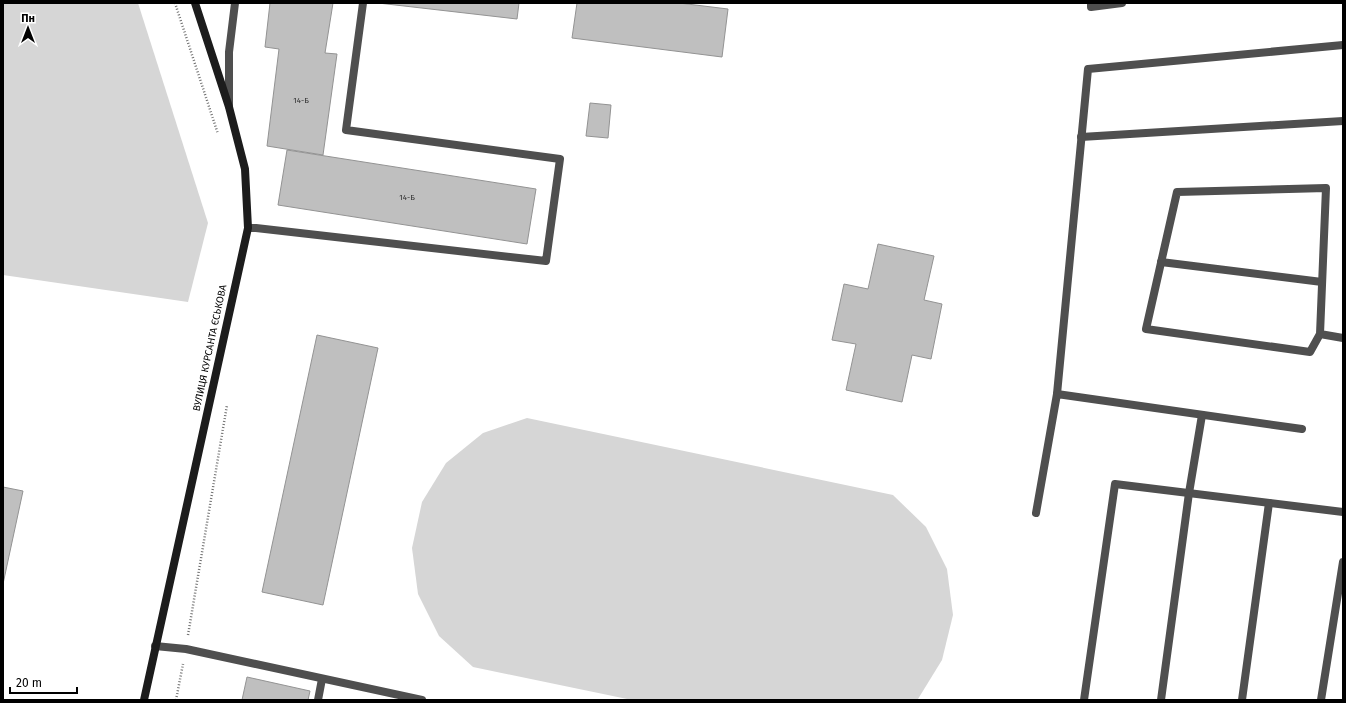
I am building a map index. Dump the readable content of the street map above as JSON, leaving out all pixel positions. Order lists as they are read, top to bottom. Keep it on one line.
{"streets":{"street":["ВУЛИЦЯ КУРСАНТА ЄСЬКОВА"]},"house_numbers":["14-Б","14-Б"],"scale_bar":"20 m","north":"top"}
